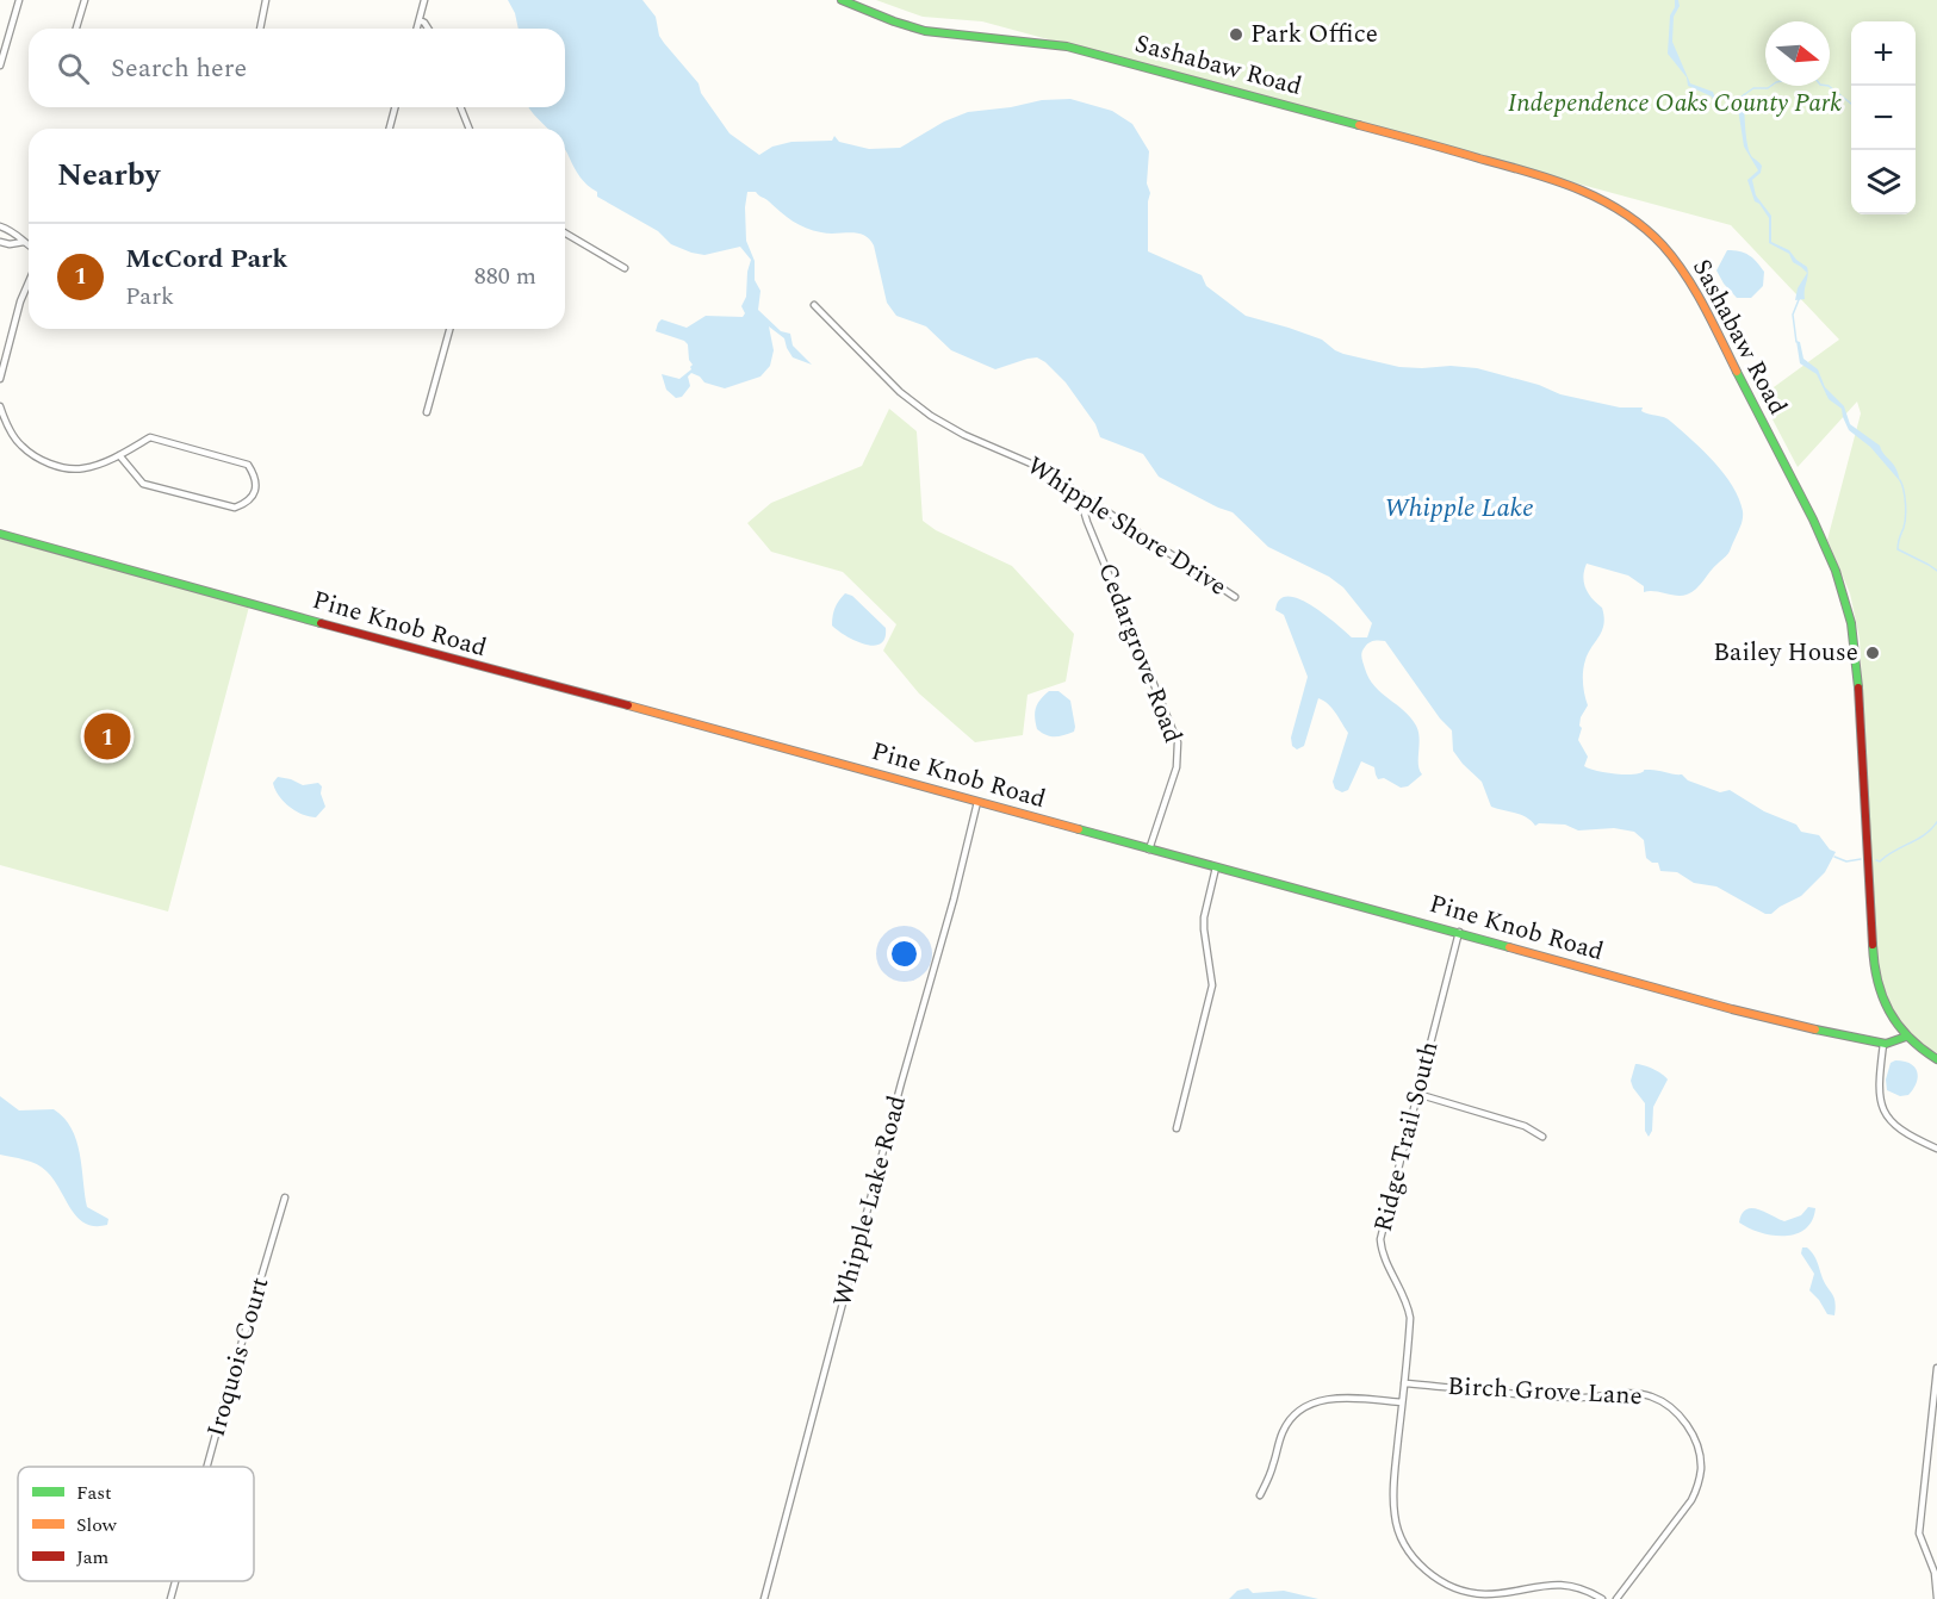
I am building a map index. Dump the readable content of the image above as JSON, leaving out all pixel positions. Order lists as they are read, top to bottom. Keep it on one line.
{"streets":{"street":["Sashabaw Road","Whipple Shore Drive","Pine Knob Road","Cedargrove Road","Ridge Trail South","Whipple Lake Road","Iroquois Court","Birch Grove Lane"]},"crossings":[["Sashabaw Road","Pine Knob Road"],["Whipple Shore Drive","Cedargrove Road"],["Pine Knob Road","Cedargrove Road"],["Pine Knob Road","Ridge Trail South"],["Pine Knob Road","Whipple Lake Road"],["Ridge Trail South","Birch Grove Lane"]],"water":["Whipple Lake"],"parks":["Independence Oaks County Park"],"places":["Park Office","Bailey House"],"legend":["Fast","Slow","Jam"],"north":"right","page":{"map_buttons":["+","−"],"search":"Search here","heading":"Nearby","list":[{"mark":"1","name":"McCord Park","note":"Park","value":"880 m"}],"pins":"1"}}
